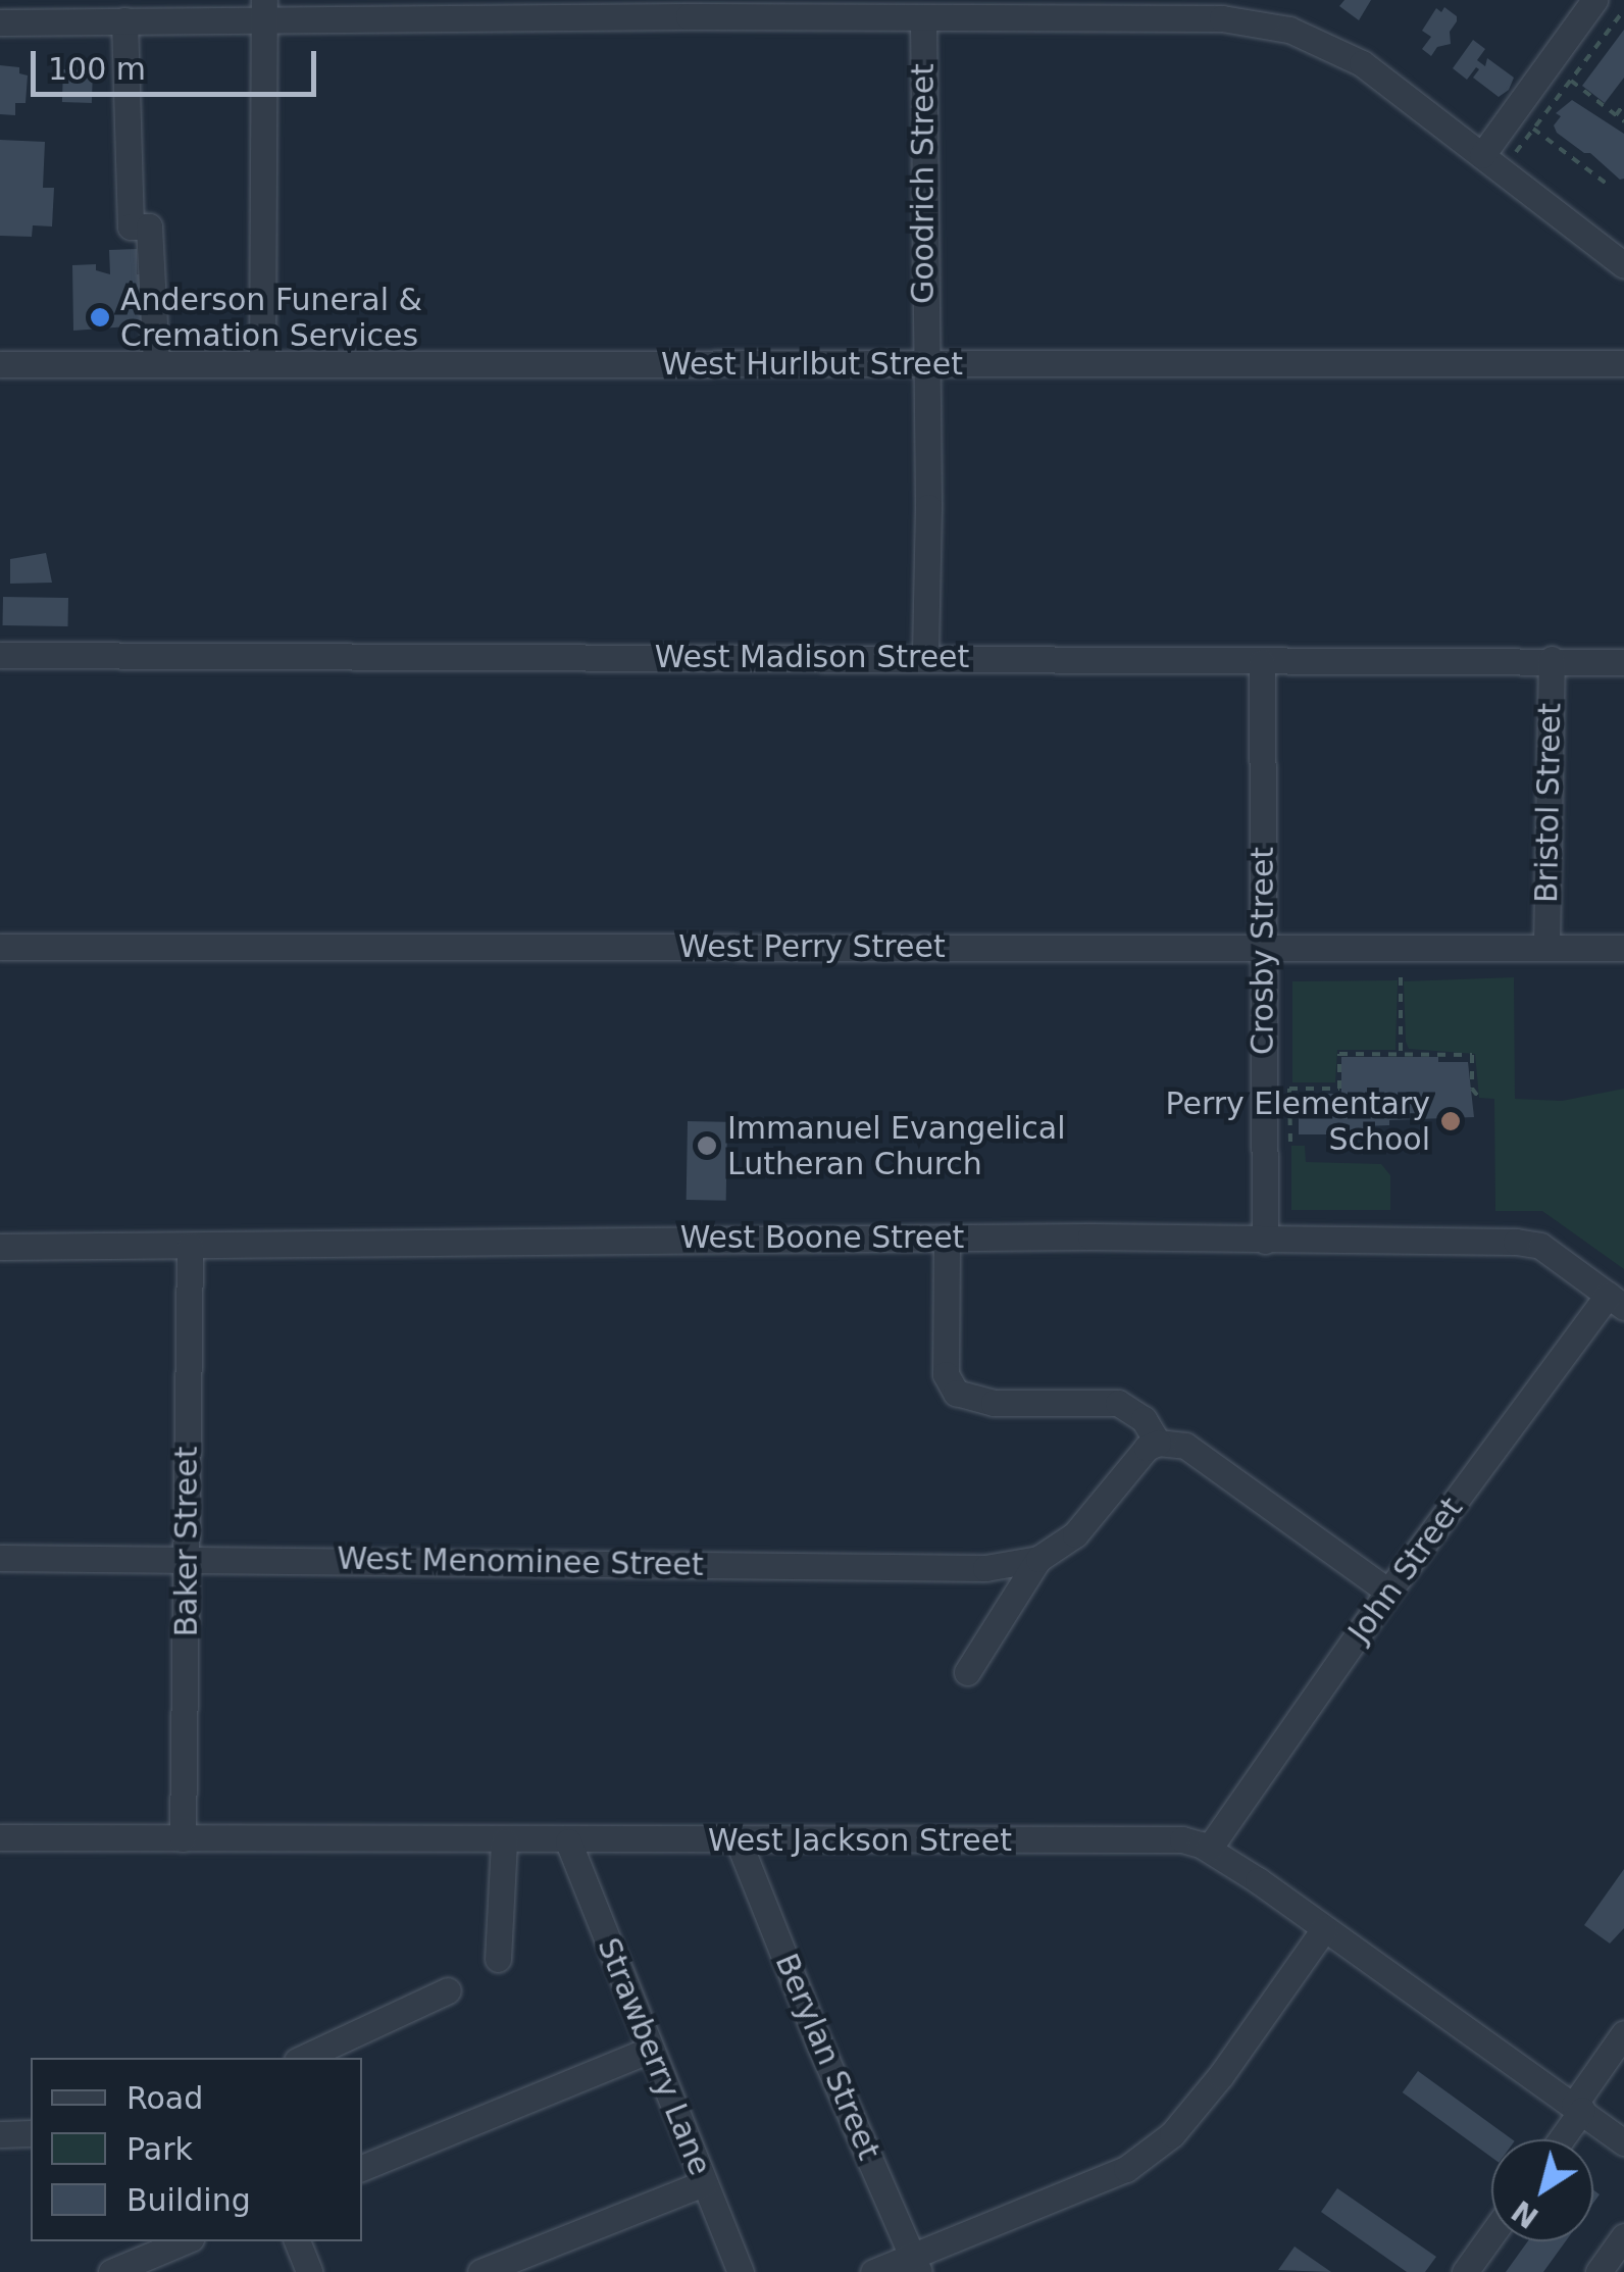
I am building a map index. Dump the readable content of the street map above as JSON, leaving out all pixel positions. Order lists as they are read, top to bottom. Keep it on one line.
{"streets":{"street":["Goodrich Street","West Hurlbut Street","West Madison Street","Bristol Street","West Perry Street","Crosby Street","West Boone Street","Baker Street","West Menominee Street","John Street","West Jackson Street","Strawberry Lane","Berylan Street"]},"crossings":[["Goodrich Street","West Hurlbut Street"],["Goodrich Street","West Madison Street"],["West Madison Street","Bristol Street"],["West Madison Street","Crosby Street"],["Bristol Street","West Perry Street"],["West Perry Street","Crosby Street"],["Crosby Street","West Boone Street"],["West Boone Street","Baker Street"],["West Boone Street","John Street"],["Baker Street","West Menominee Street"],["Baker Street","West Jackson Street"],["John Street","West Jackson Street"],["West Jackson Street","Strawberry Lane"],["West Jackson Street","Berylan Street"]],"places":["Anderson Funeral & Cremation Services","Perry Elementary School","Immanuel Evangelical Lutheran Church"],"legend":["Road","Park","Building"],"scale_bar":"100 m","north":"bottom left"}
